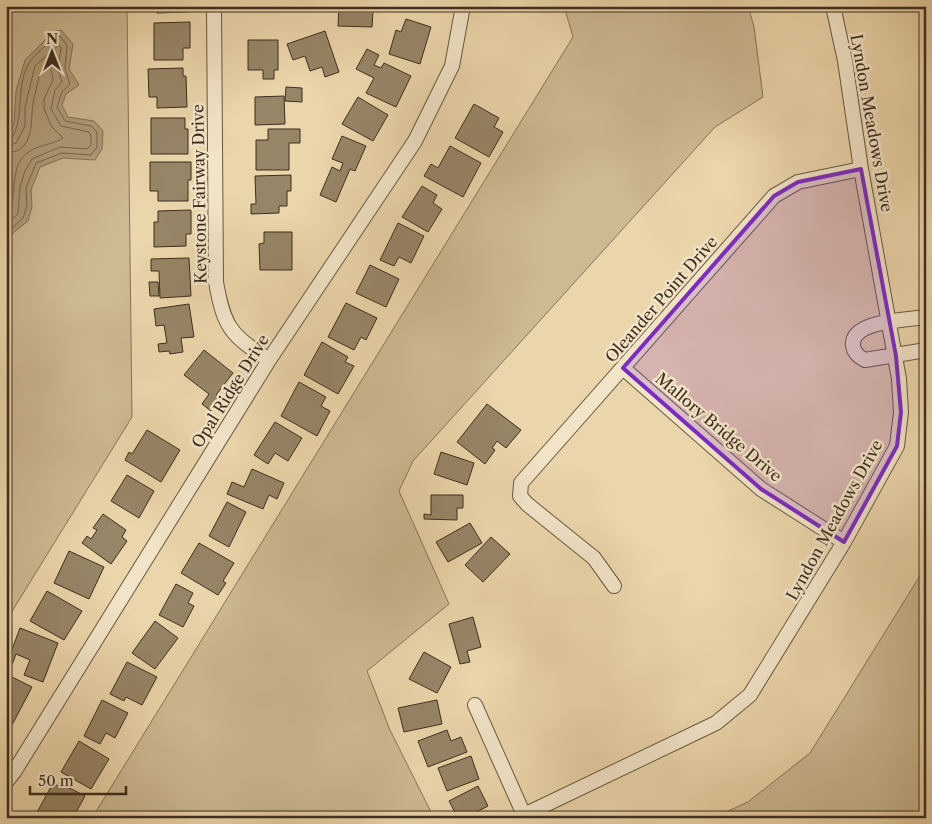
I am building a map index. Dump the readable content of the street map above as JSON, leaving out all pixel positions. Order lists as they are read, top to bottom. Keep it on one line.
{"streets":{"street":["Lyndon Meadows Drive","Keystone Fairway Drive","Oleander Point Drive","Opal Ridge Drive","Mallory Bridge Drive"]},"crossings":[["Lyndon Meadows Drive","Oleander Point Drive"],["Lyndon Meadows Drive","Mallory Bridge Drive"],["Keystone Fairway Drive","Opal Ridge Drive"],["Oleander Point Drive","Mallory Bridge Drive"]],"scale_bar":"50 m","north":"top"}
